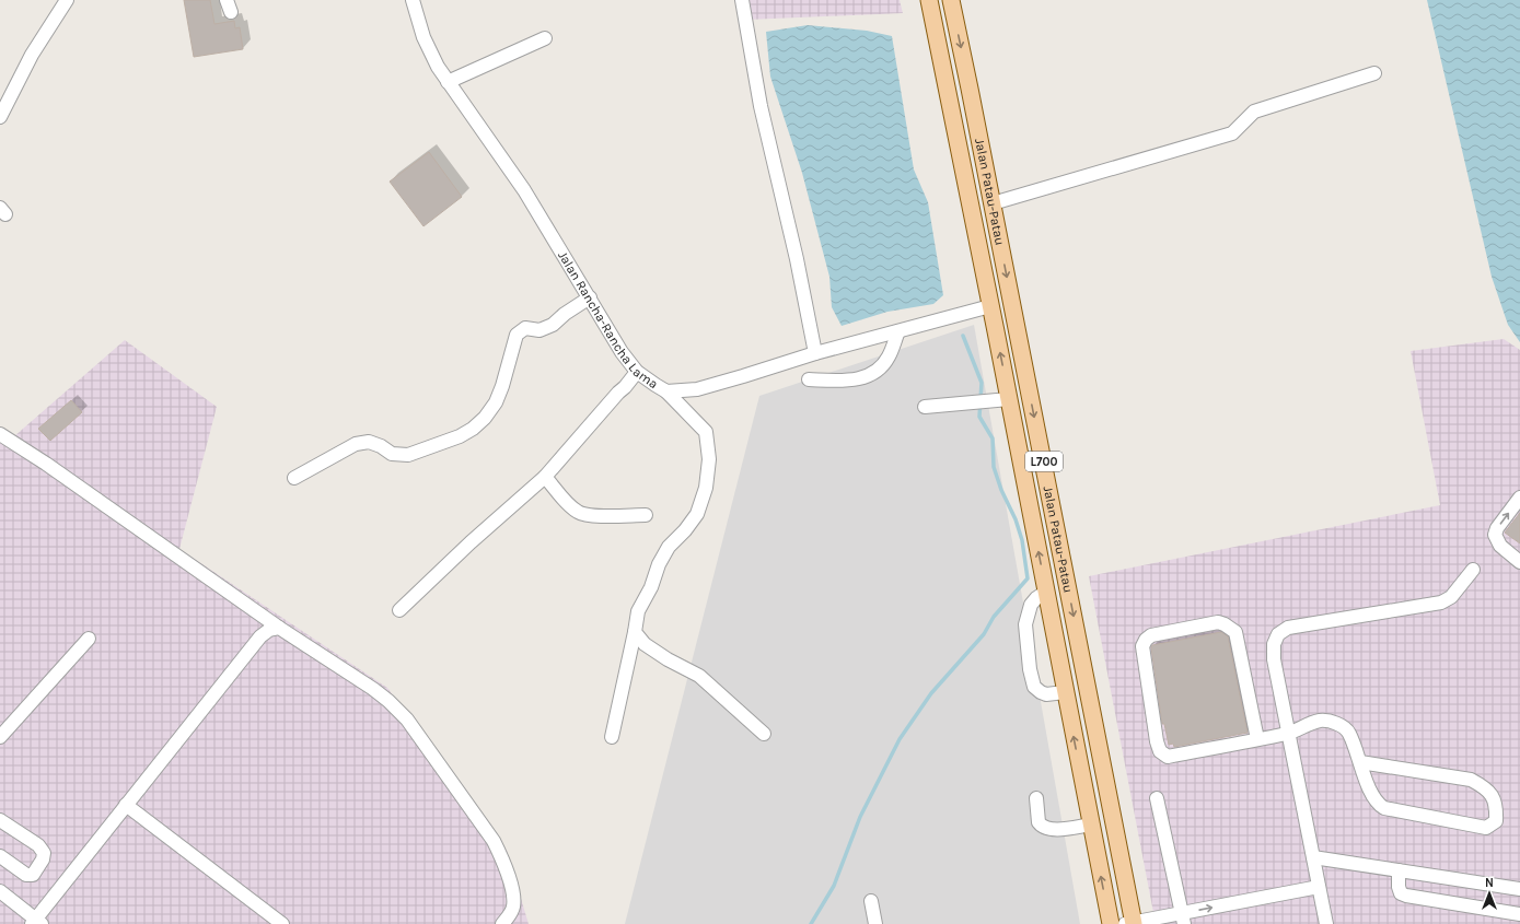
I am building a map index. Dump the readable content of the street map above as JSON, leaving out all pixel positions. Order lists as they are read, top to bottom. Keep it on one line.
{"streets":{"main road":["Jalan Patau-Patau","L700"],"street":["Jalan Rancha-Rancha Lama"]},"crossings":[["Jalan Patau-Patau","Jalan Rancha-Rancha Lama"]],"north":"top"}
